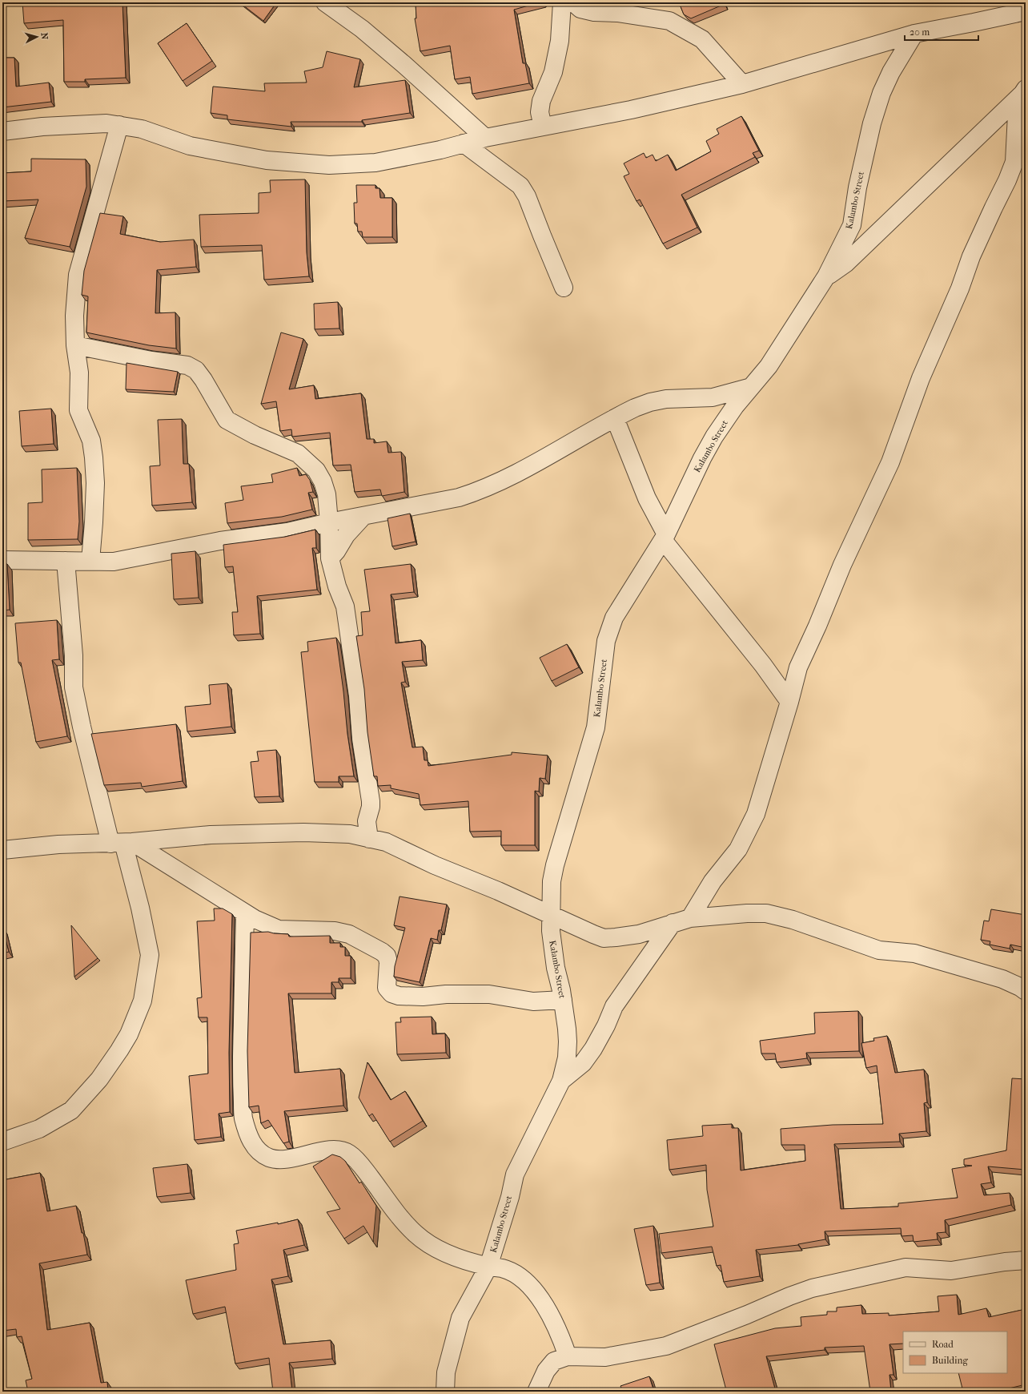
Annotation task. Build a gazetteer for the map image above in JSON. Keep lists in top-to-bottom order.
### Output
{
  "streets": {
    "street": ["Kalambo Street"]
  },
  "legend": ["Road", "Building"],
  "scale_bar": "20 m",
  "north": "right"
}
